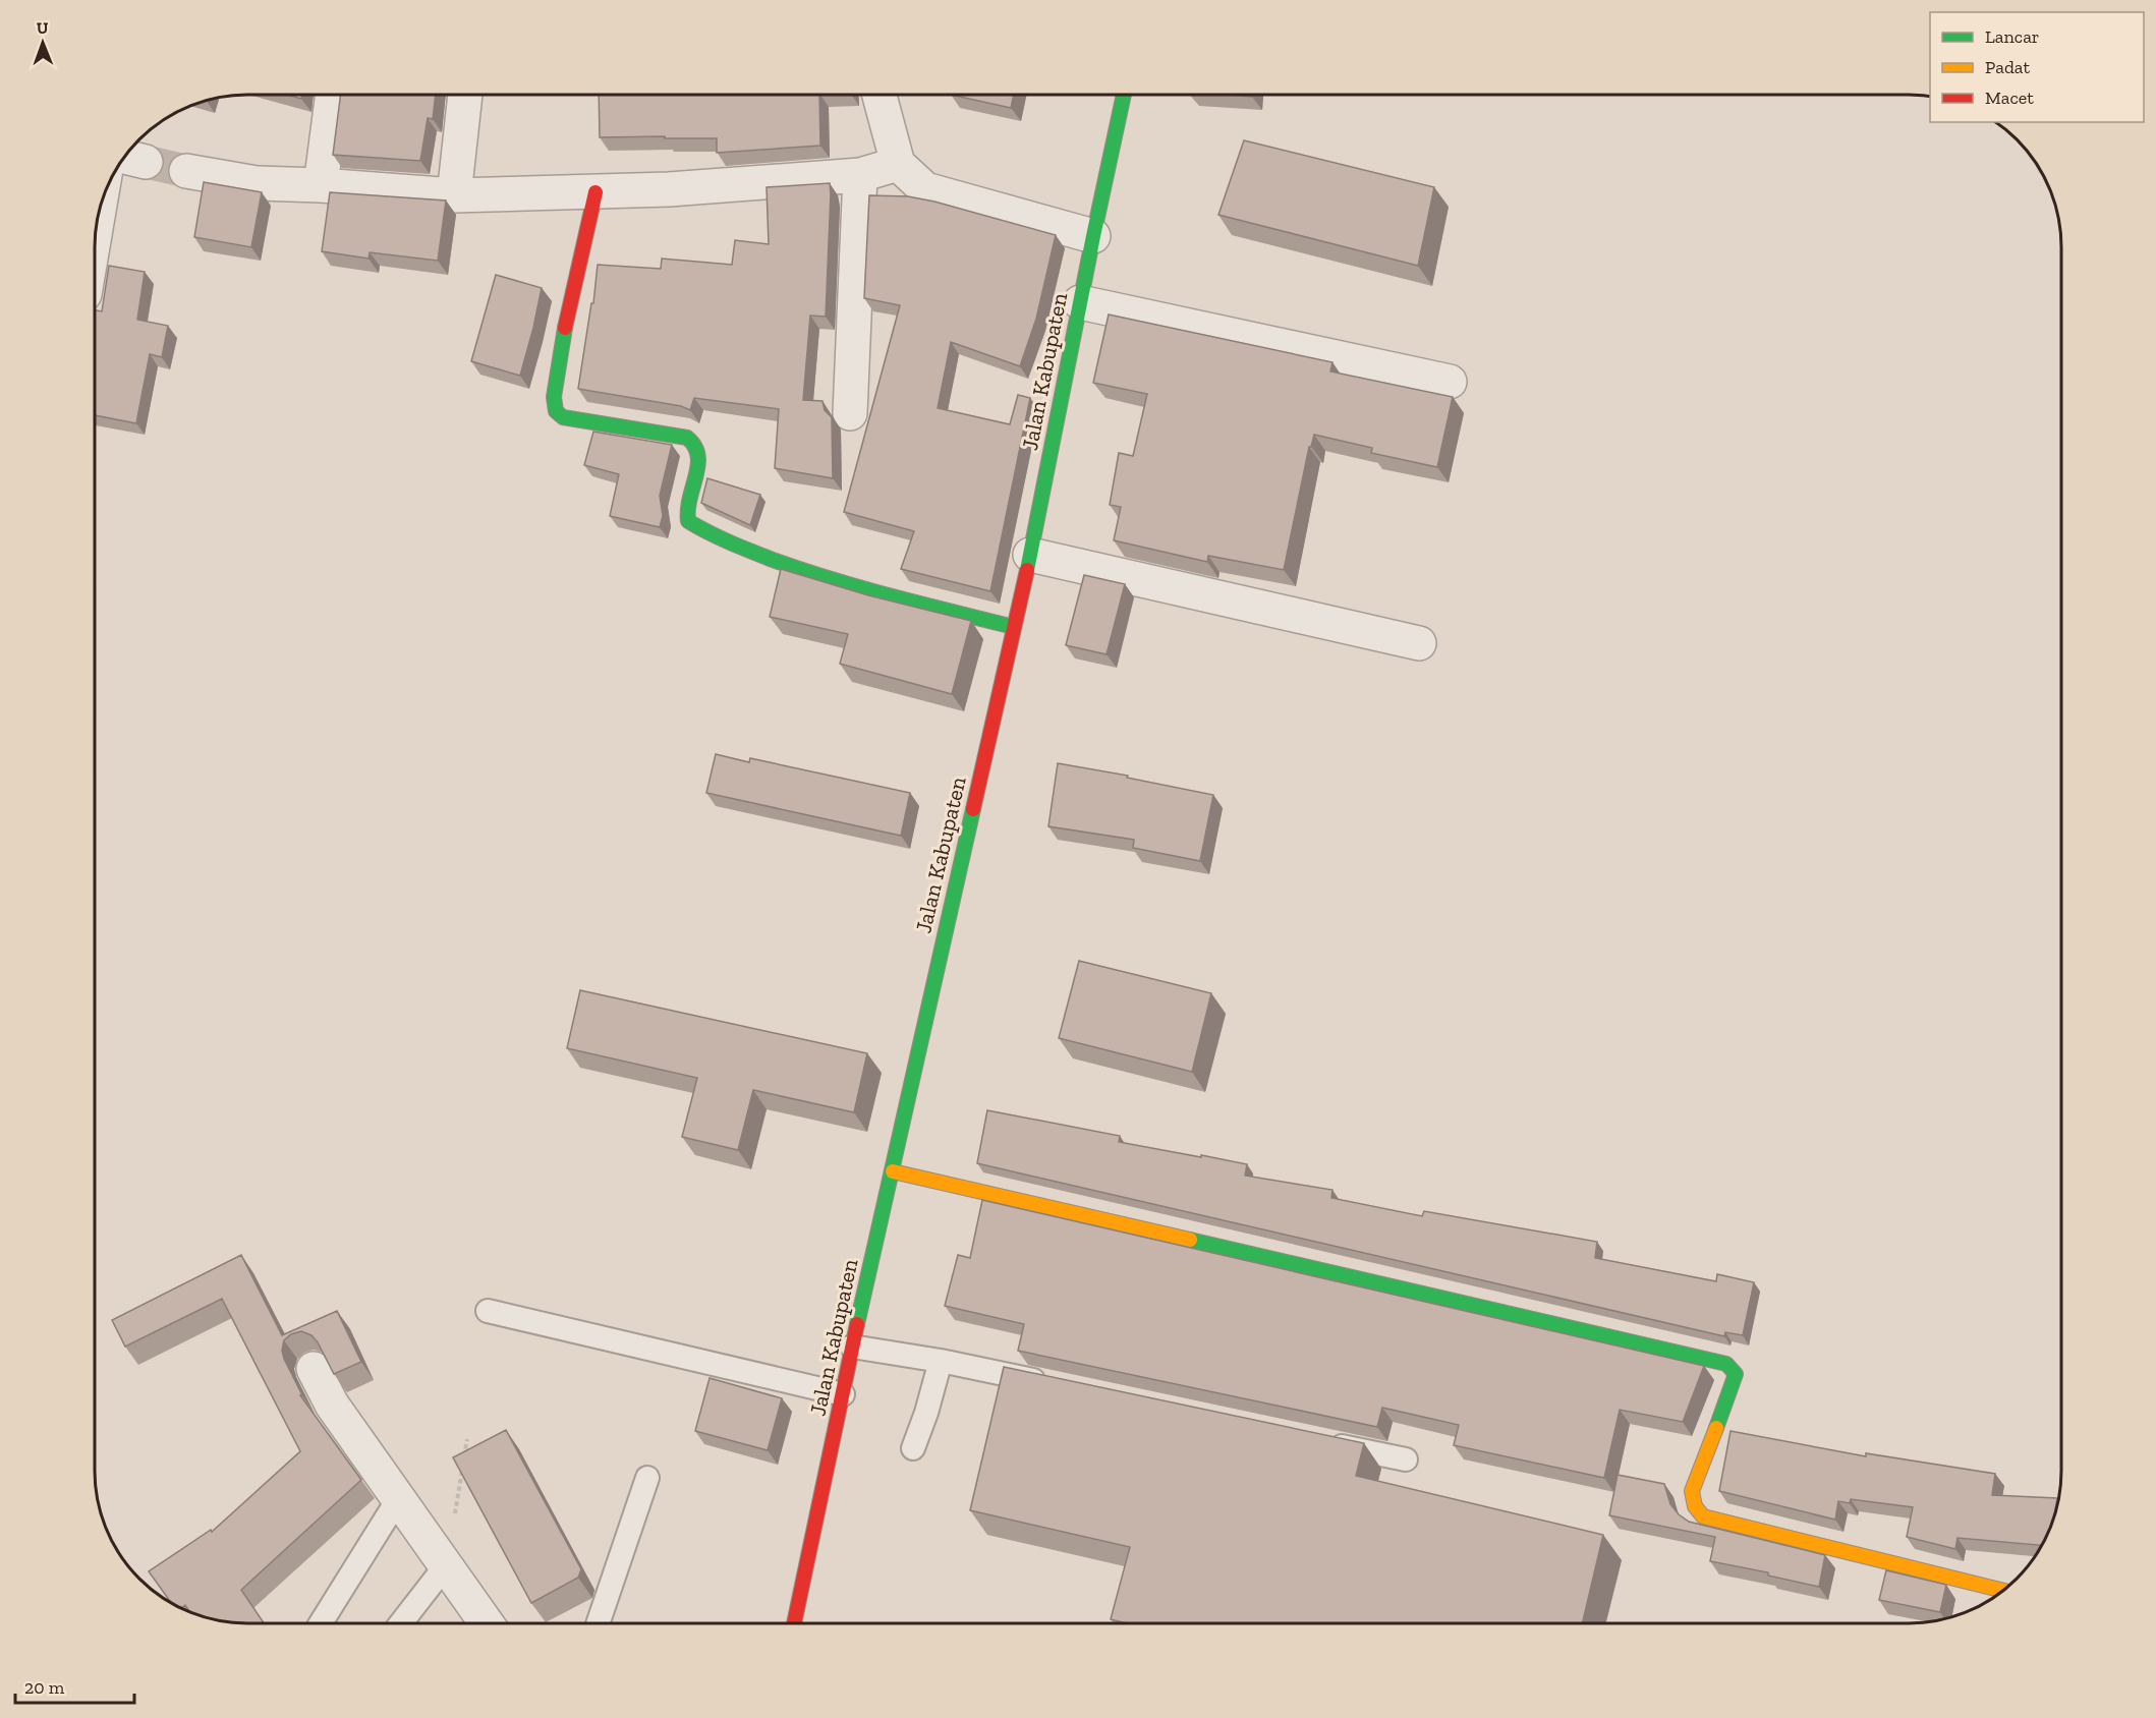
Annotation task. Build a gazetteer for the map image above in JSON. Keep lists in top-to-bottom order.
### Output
{
  "streets": {
    "street": ["Jalan Kabupaten"]
  },
  "legend": ["Lancar", "Padat", "Macet"],
  "scale_bar": "20 m",
  "north": "top"
}
